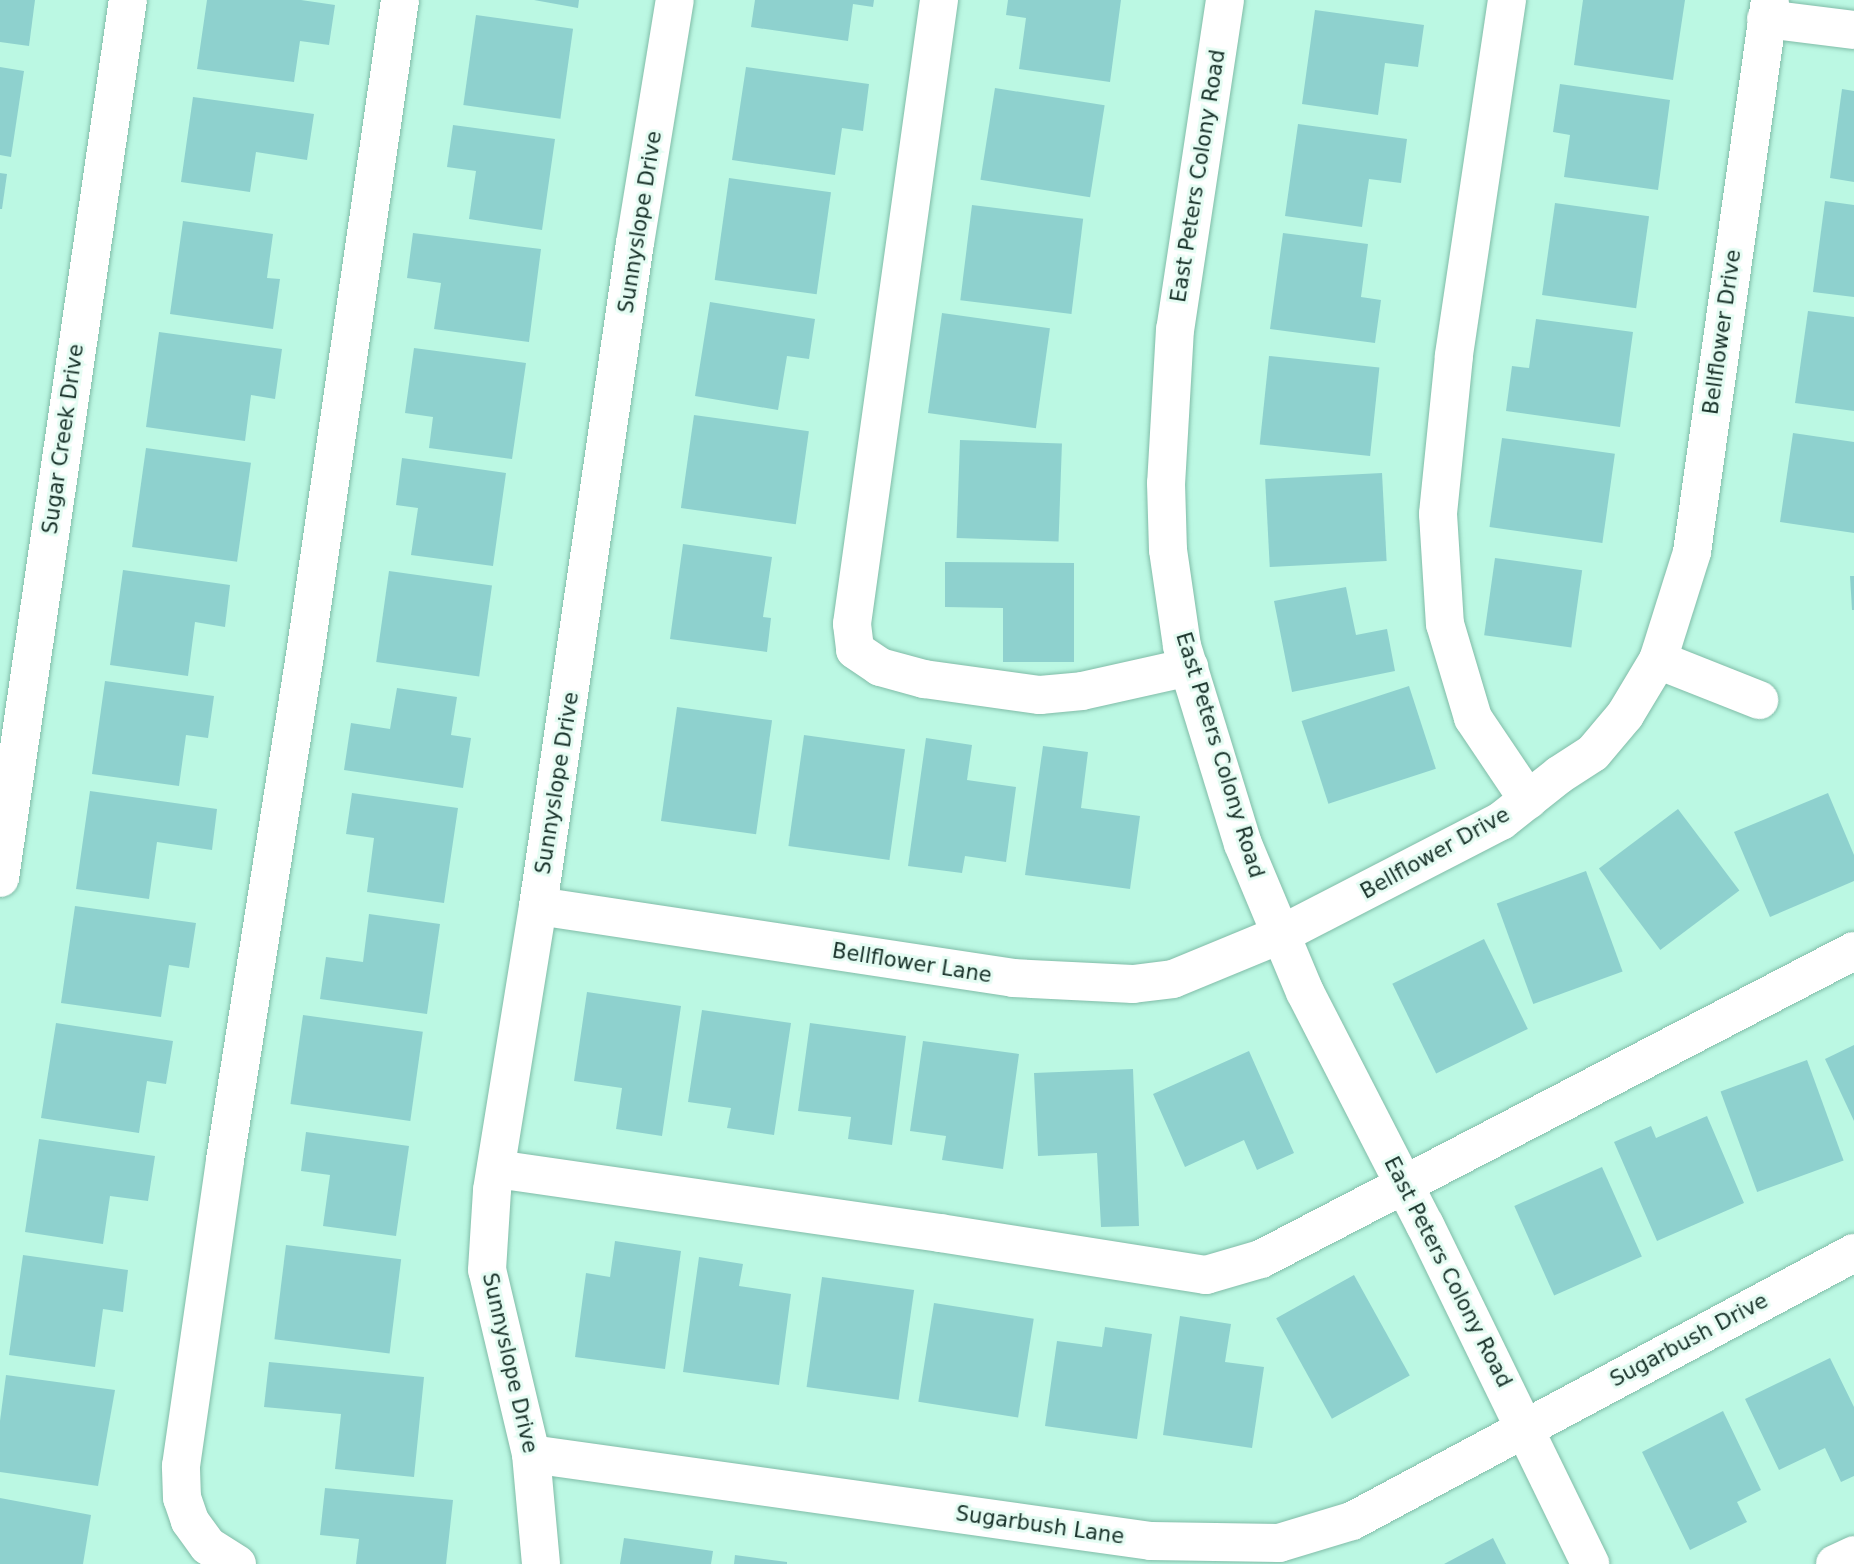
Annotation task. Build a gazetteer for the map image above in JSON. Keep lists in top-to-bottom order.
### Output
{
  "streets": {
    "street": [
      "East Peters Colony Road",
      "Sunnyslope Drive",
      "Bellflower Drive",
      "Sugar Creek Drive",
      "Bellflower Lane",
      "Sugarbush Drive",
      "Sugarbush Lane"
    ]
  },
  "crossings": [
    ["East Peters Colony Road", "Bellflower Drive"],
    ["East Peters Colony Road", "Bellflower Lane"],
    ["East Peters Colony Road", "Sugarbush Drive"],
    ["East Peters Colony Road", "Sugarbush Lane"],
    ["Sunnyslope Drive", "Bellflower Lane"],
    ["Sunnyslope Drive", "Sugarbush Lane"],
    ["Bellflower Drive", "Bellflower Lane"],
    ["Sugarbush Drive", "Sugarbush Lane"]
  ]
}
